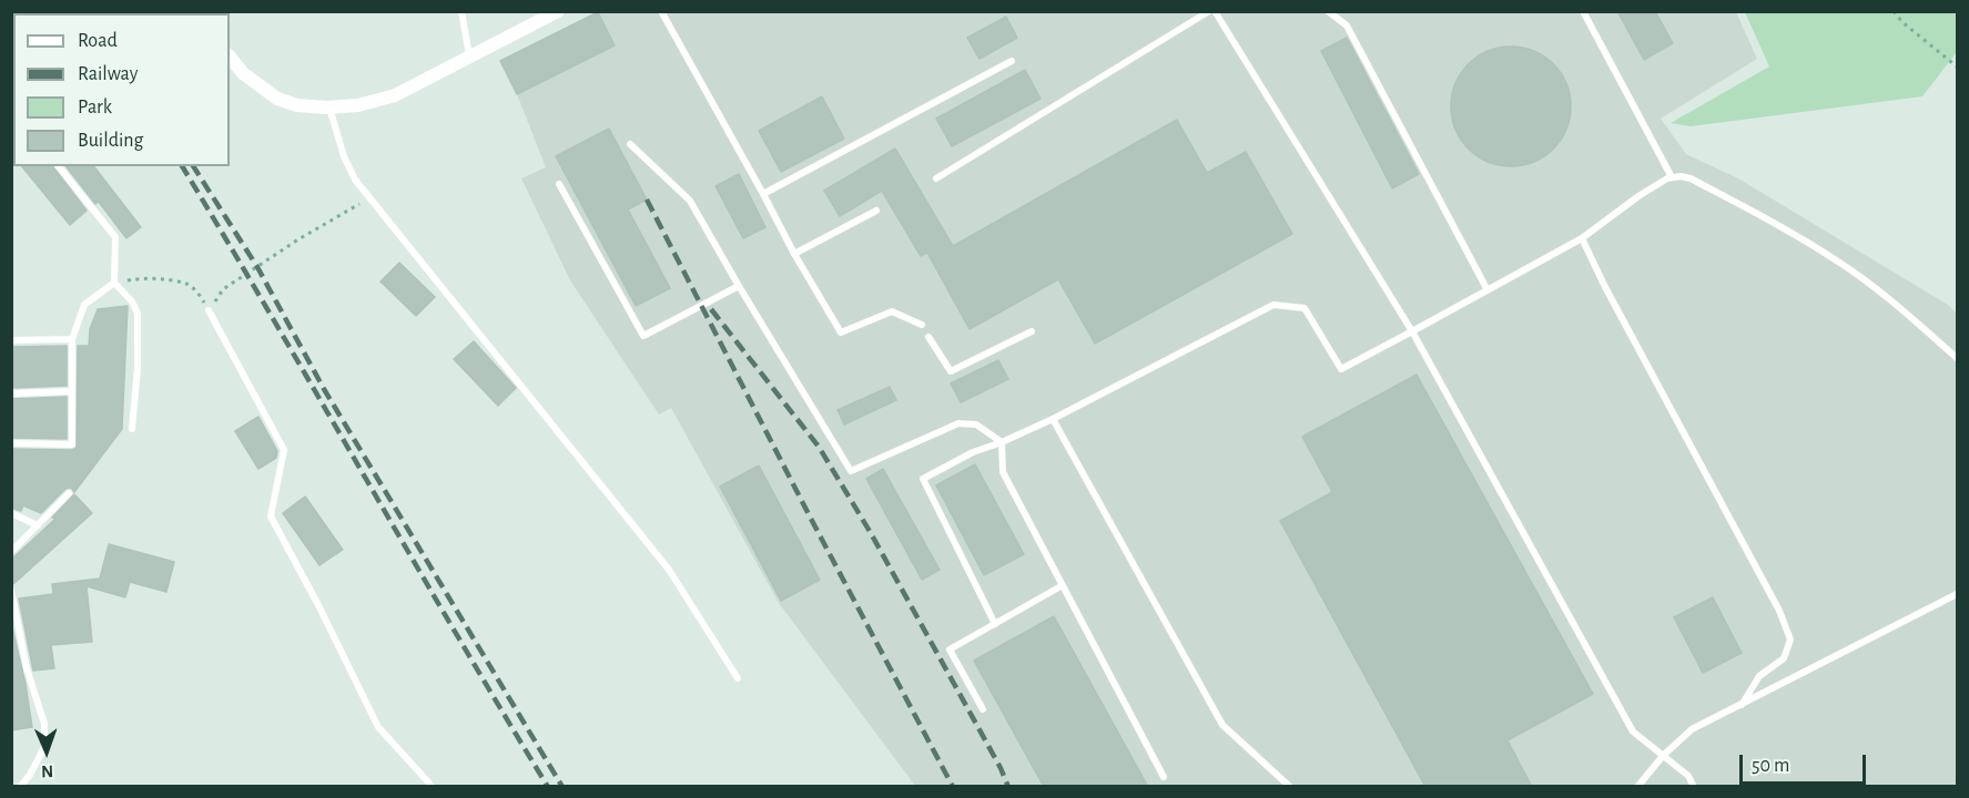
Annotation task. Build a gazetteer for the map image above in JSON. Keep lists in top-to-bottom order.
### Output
{
  "legend": [
    "Road",
    "Railway",
    "Park",
    "Building"
  ],
  "scale_bar": "50 m",
  "north": "bottom"
}
